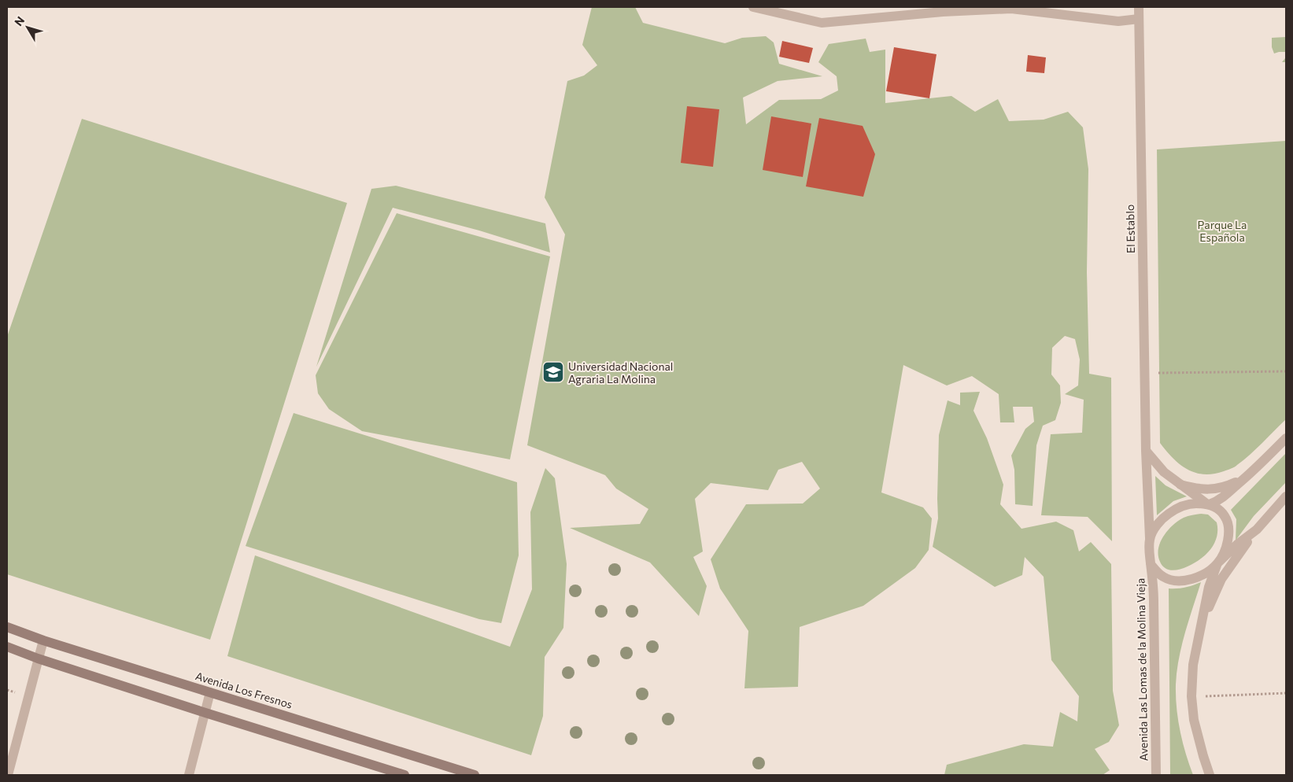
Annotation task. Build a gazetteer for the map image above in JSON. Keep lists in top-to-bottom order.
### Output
{
  "streets": {
    "main road": ["Avenida Los Fresnos"],
    "street": ["El Establo", "Avenida Las Lomas de la Molina Vieja"]
  },
  "crossings": [
    ["El Establo", "Avenida Las Lomas de la Molina Vieja"]
  ],
  "parks": ["Parque La Española"],
  "places": {
    "school or university": ["Universidad Nacional Agraria La Molina"]
  },
  "north": "top left"
}
